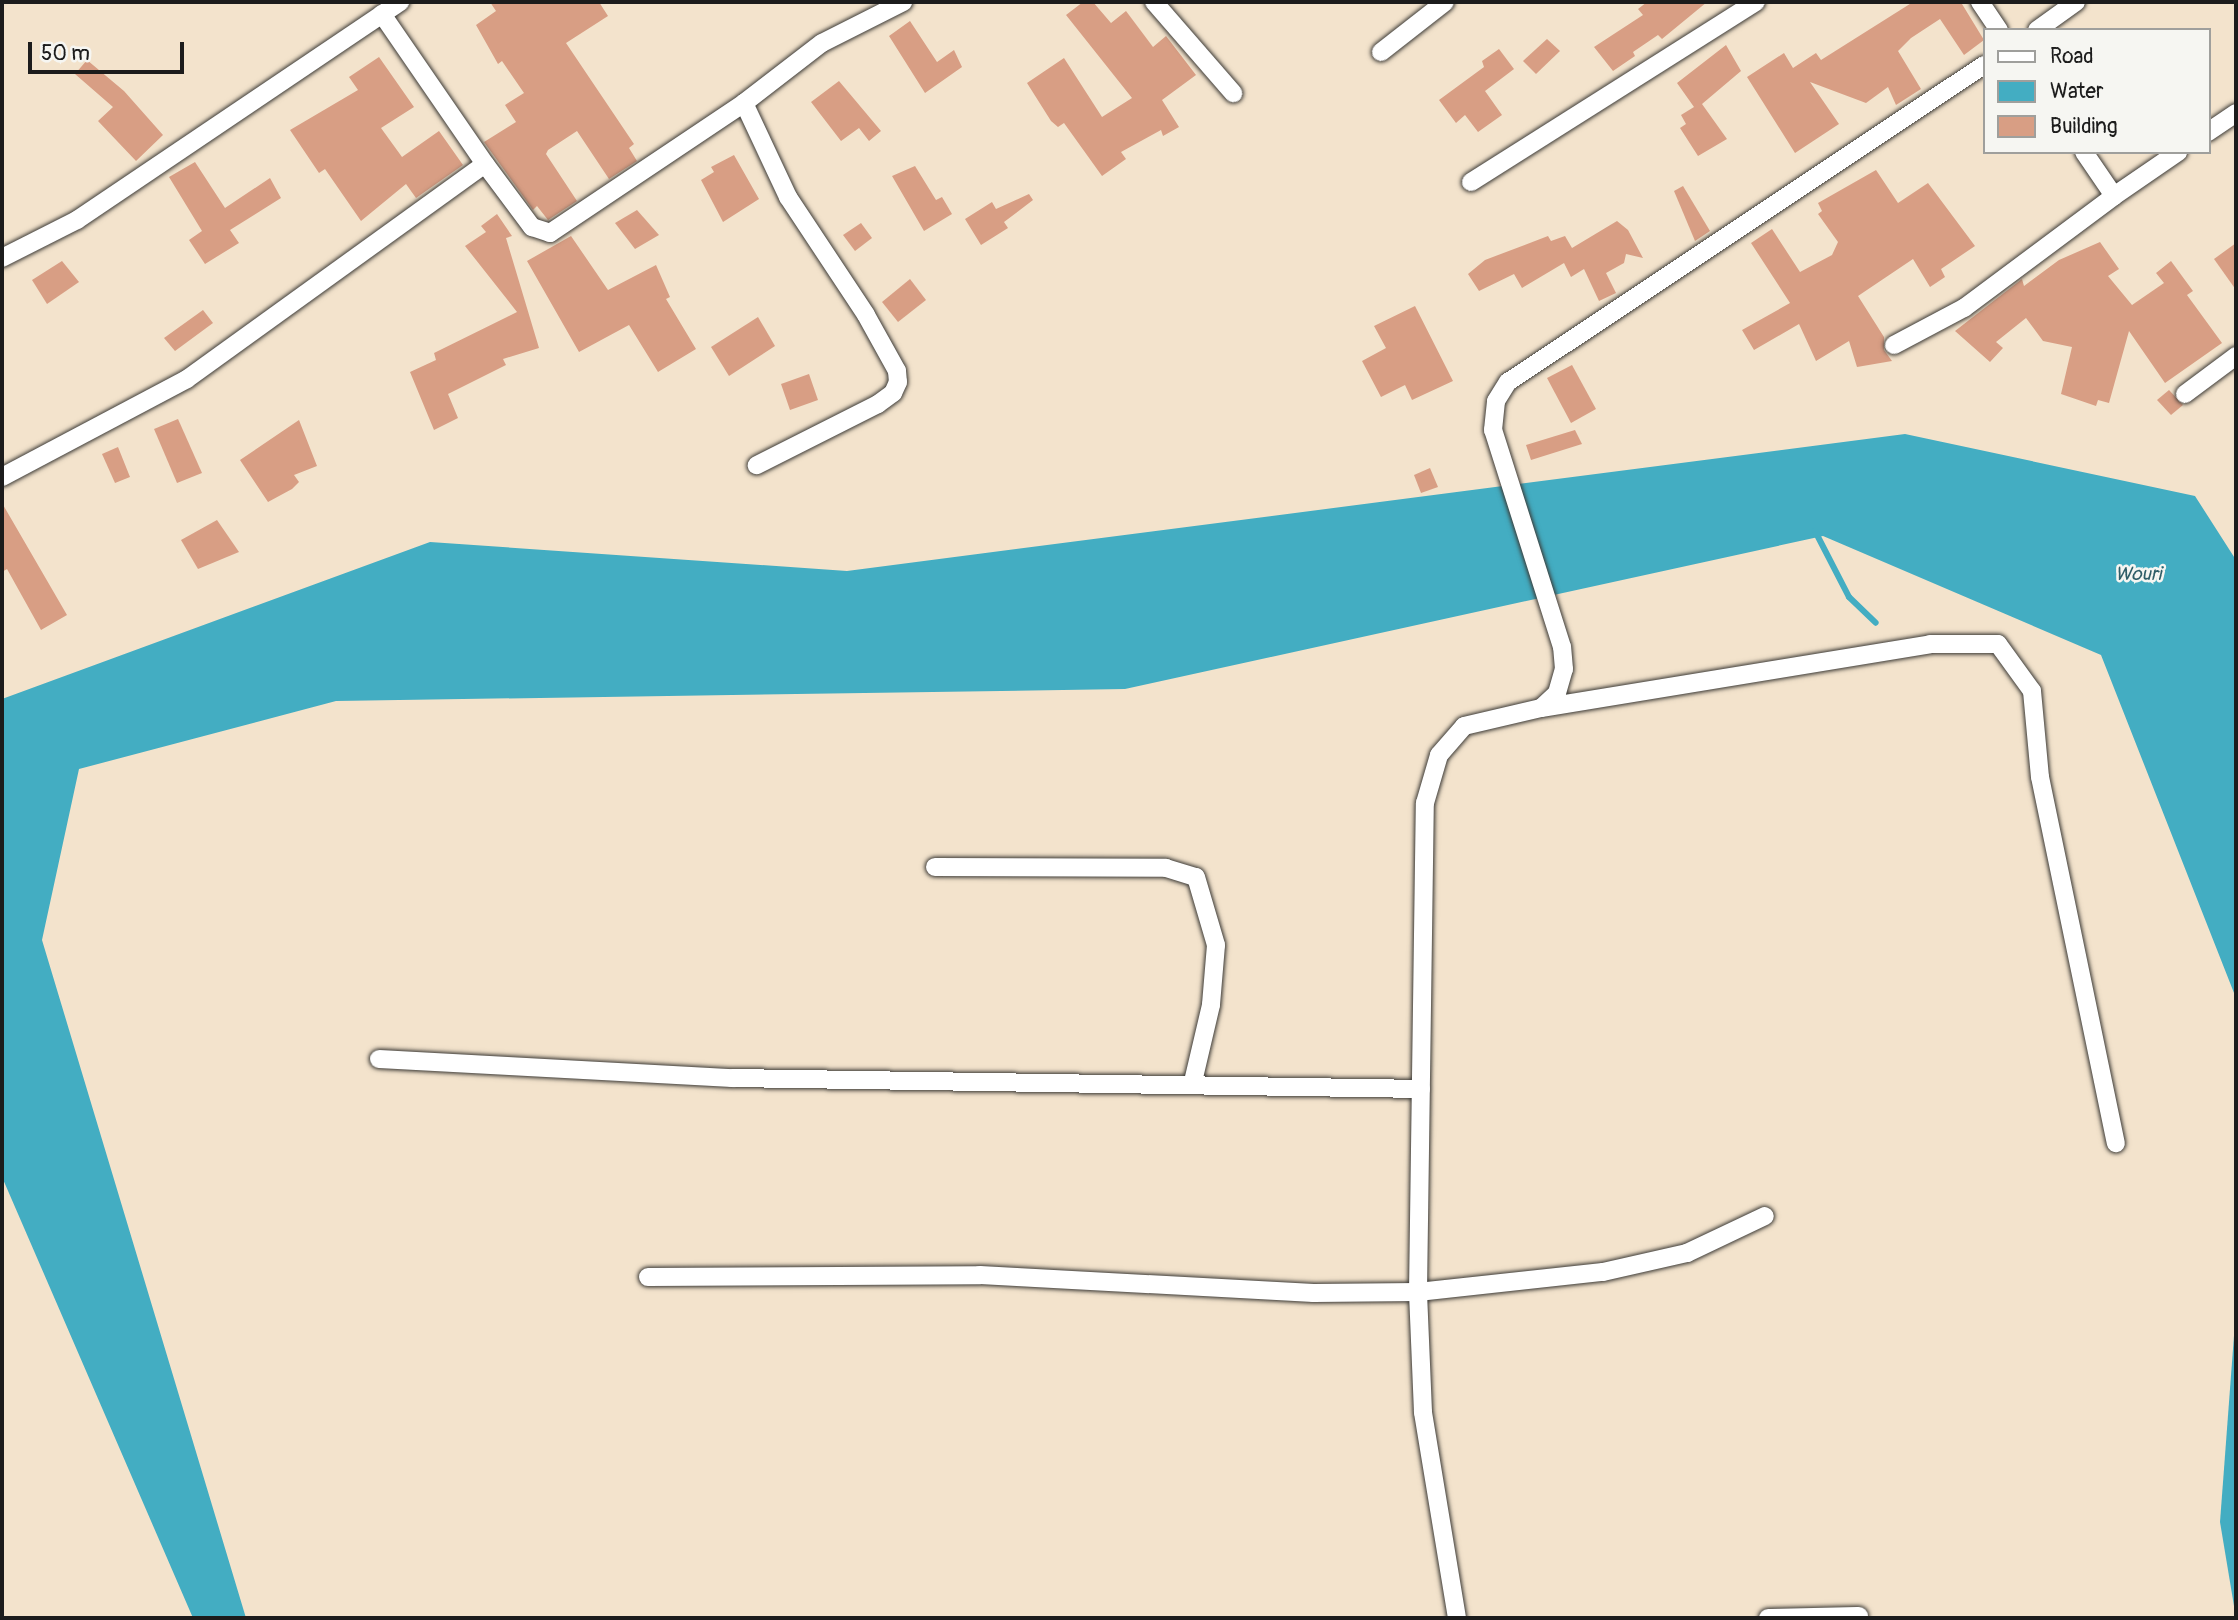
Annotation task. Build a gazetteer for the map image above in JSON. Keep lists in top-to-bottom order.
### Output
{
  "water": ["Wouri"],
  "legend": ["Road", "Water", "Building"],
  "scale_bar": "50 m"
}
